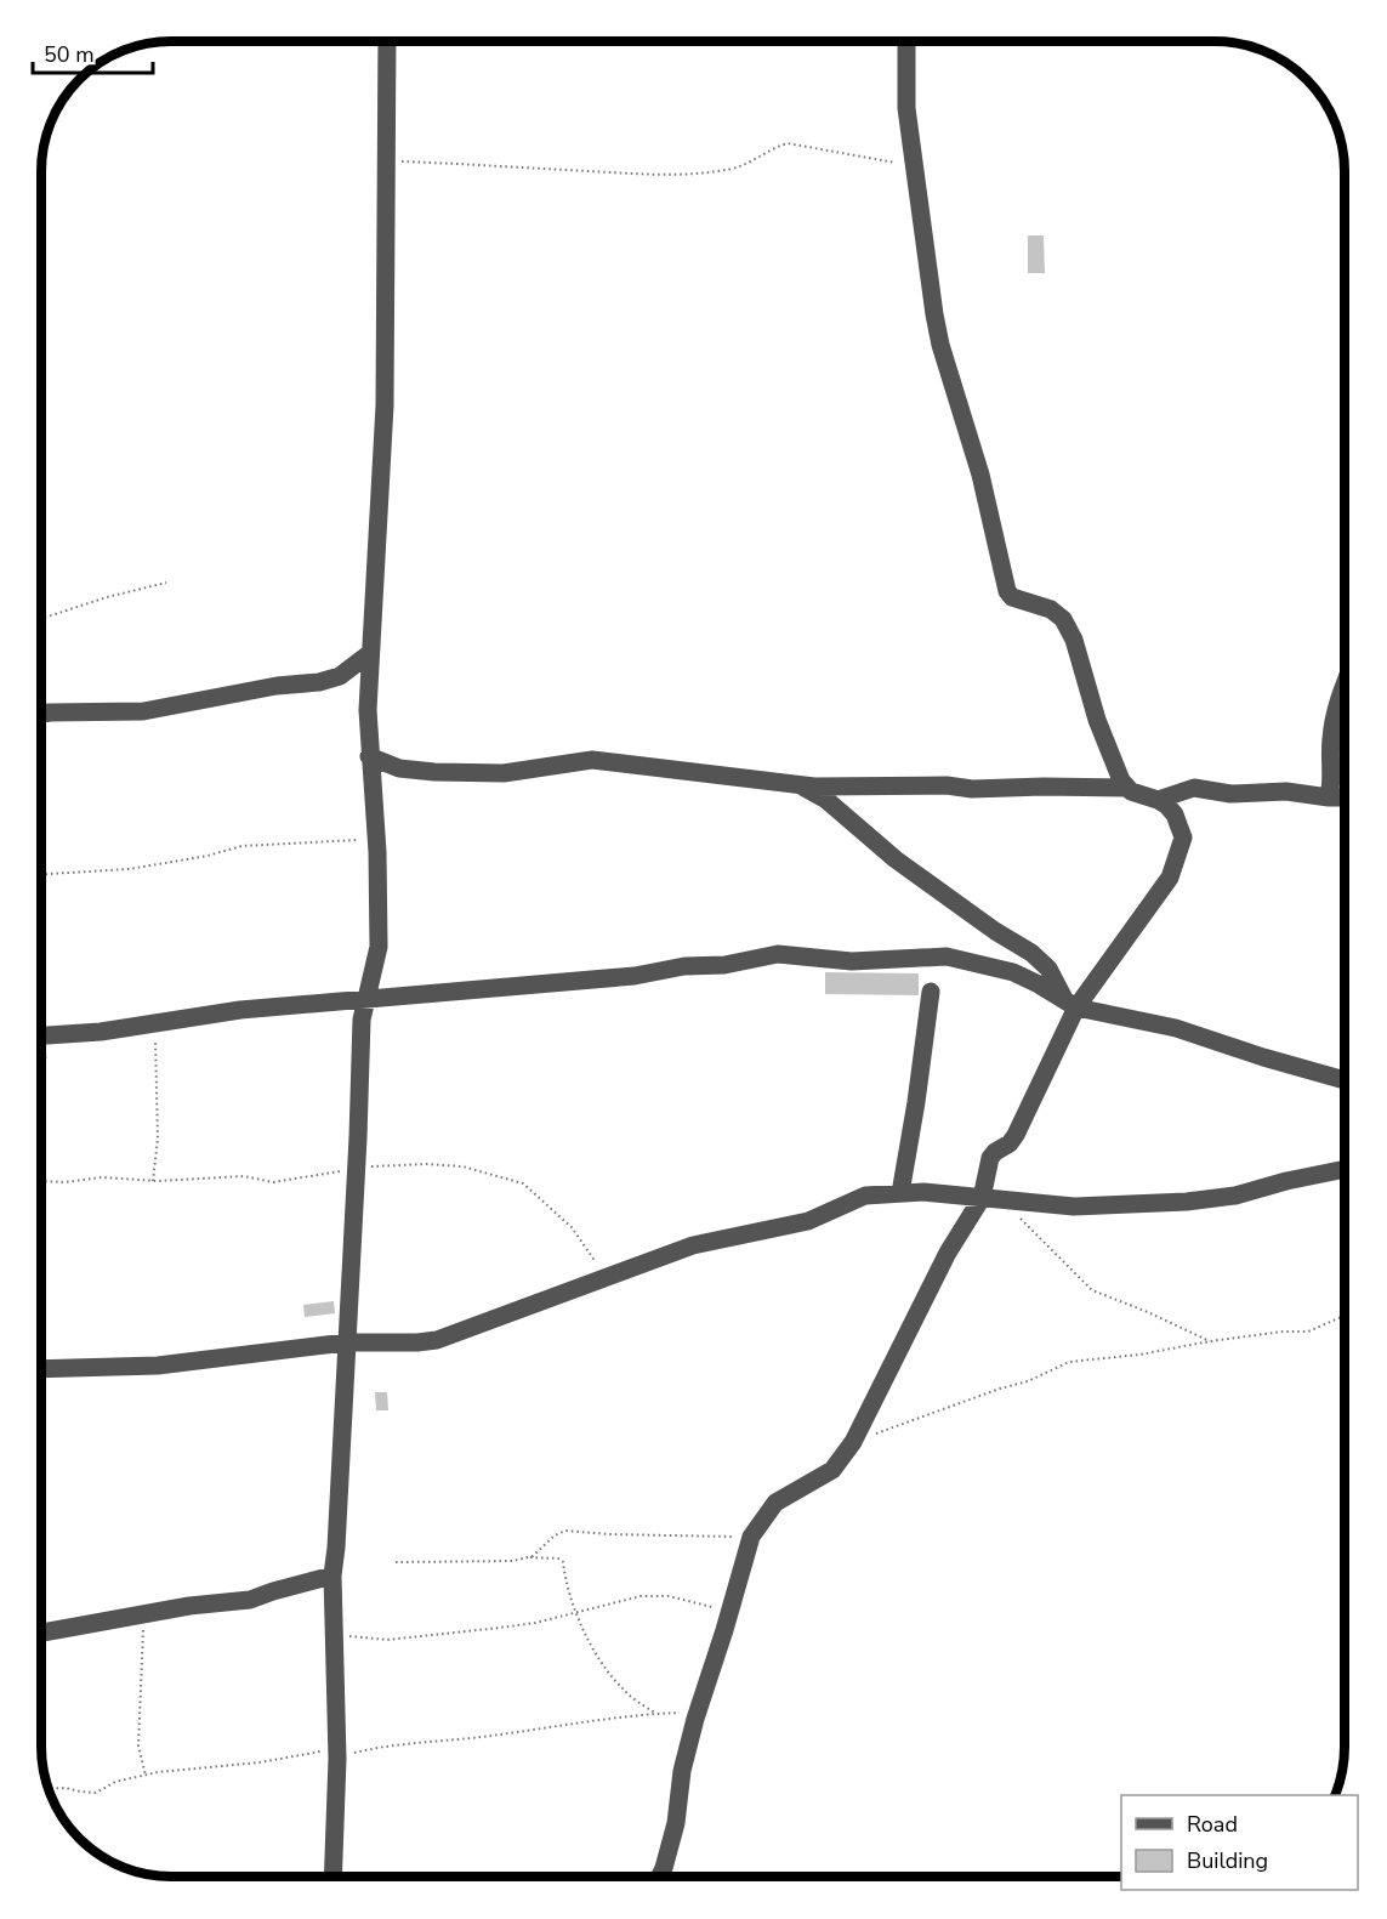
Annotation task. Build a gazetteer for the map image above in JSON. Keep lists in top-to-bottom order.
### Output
{
  "legend": ["Road", "Building"],
  "scale_bar": "50 m"
}
